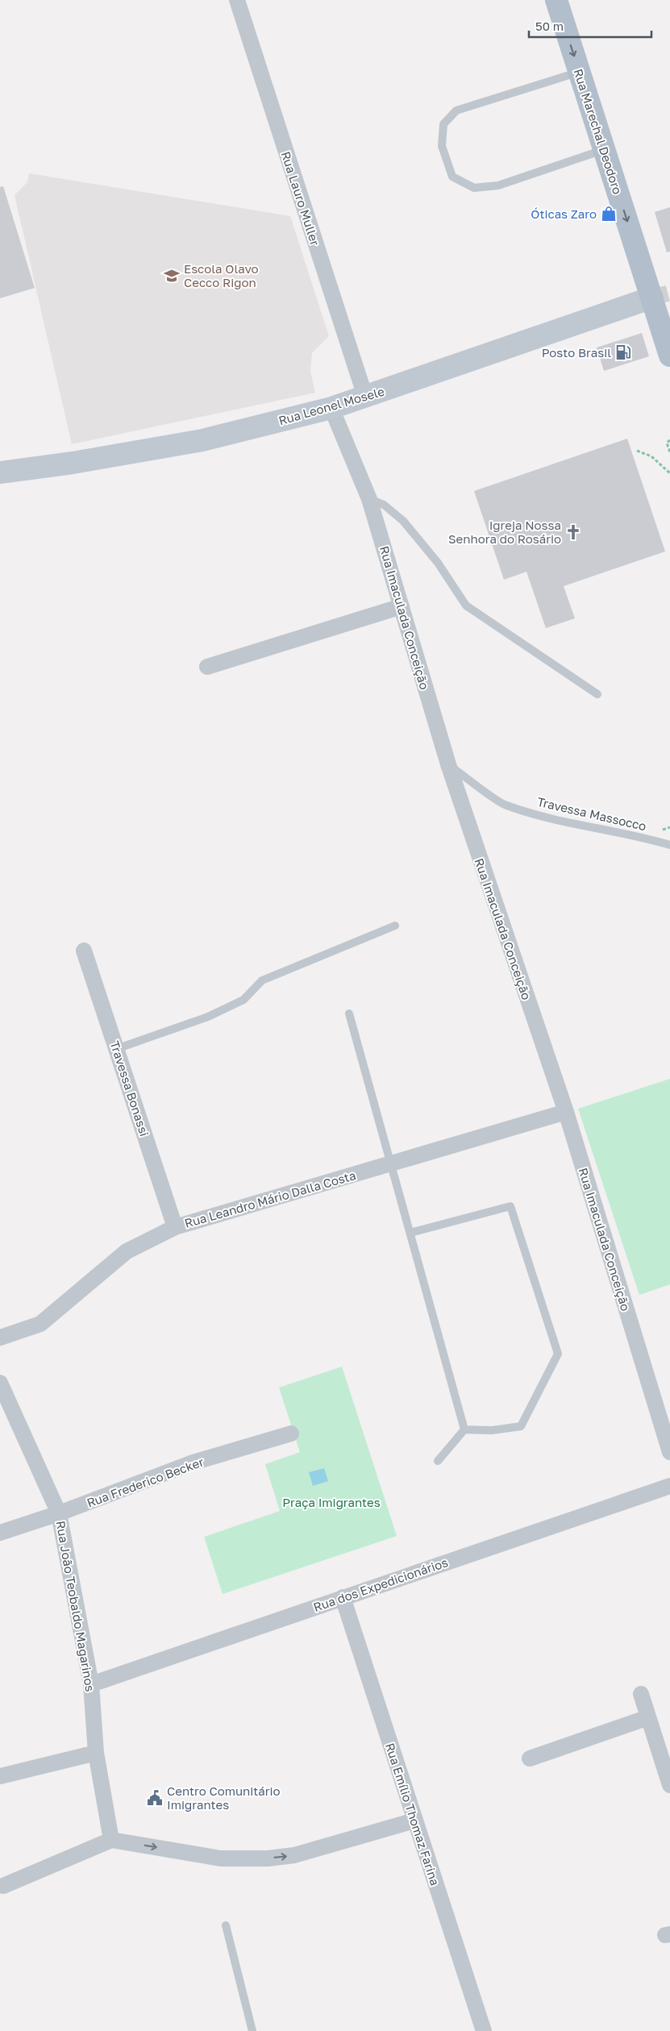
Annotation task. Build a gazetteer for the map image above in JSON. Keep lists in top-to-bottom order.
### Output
{
  "streets": {
    "main road": ["Rua Marechal Deodoro"],
    "street": [
      "Rua Lauro Muller",
      "Rua Leonel Mosele",
      "Rua Imaculada Conceição",
      "Travessa Bonassi",
      "Rua Leandro Mário Dalla Costa",
      "Rua Frederico Becker",
      "Rua dos Expedicionários",
      "Rua João Teobaldo Magarinos",
      "Rua Emílio Thomaz Farina"
    ],
    "lane": ["Travessa Massocco"]
  },
  "crossings": [
    ["Rua Marechal Deodoro", "Rua Leonel Mosele"],
    ["Rua Lauro Muller", "Rua Leonel Mosele"],
    ["Rua Leonel Mosele", "Rua Imaculada Conceição"],
    ["Rua Imaculada Conceição", "Travessa Massocco"],
    ["Rua Imaculada Conceição", "Rua Leandro Mário Dalla Costa"],
    ["Travessa Bonassi", "Rua Leandro Mário Dalla Costa"],
    ["Rua Frederico Becker", "Rua João Teobaldo Magarinos"],
    ["Rua dos Expedicionários", "Rua João Teobaldo Magarinos"],
    ["Rua dos Expedicionários", "Rua Emílio Thomaz Farina"]
  ],
  "one_way": ["Rua Marechal Deodoro"],
  "parks": ["Praça Imigrantes"],
  "places": {
    "shop": ["Óticas Zaro"],
    "school or university": ["Escola Olavo Cecco Rigon"],
    "fuel station": ["Posto Brasil"],
    "church": ["Igreja Nossa Senhora do Rosário"],
    "public building": ["Centro Comunitário Imigrantes"]
  },
  "scale_bar": "50 m"
}
